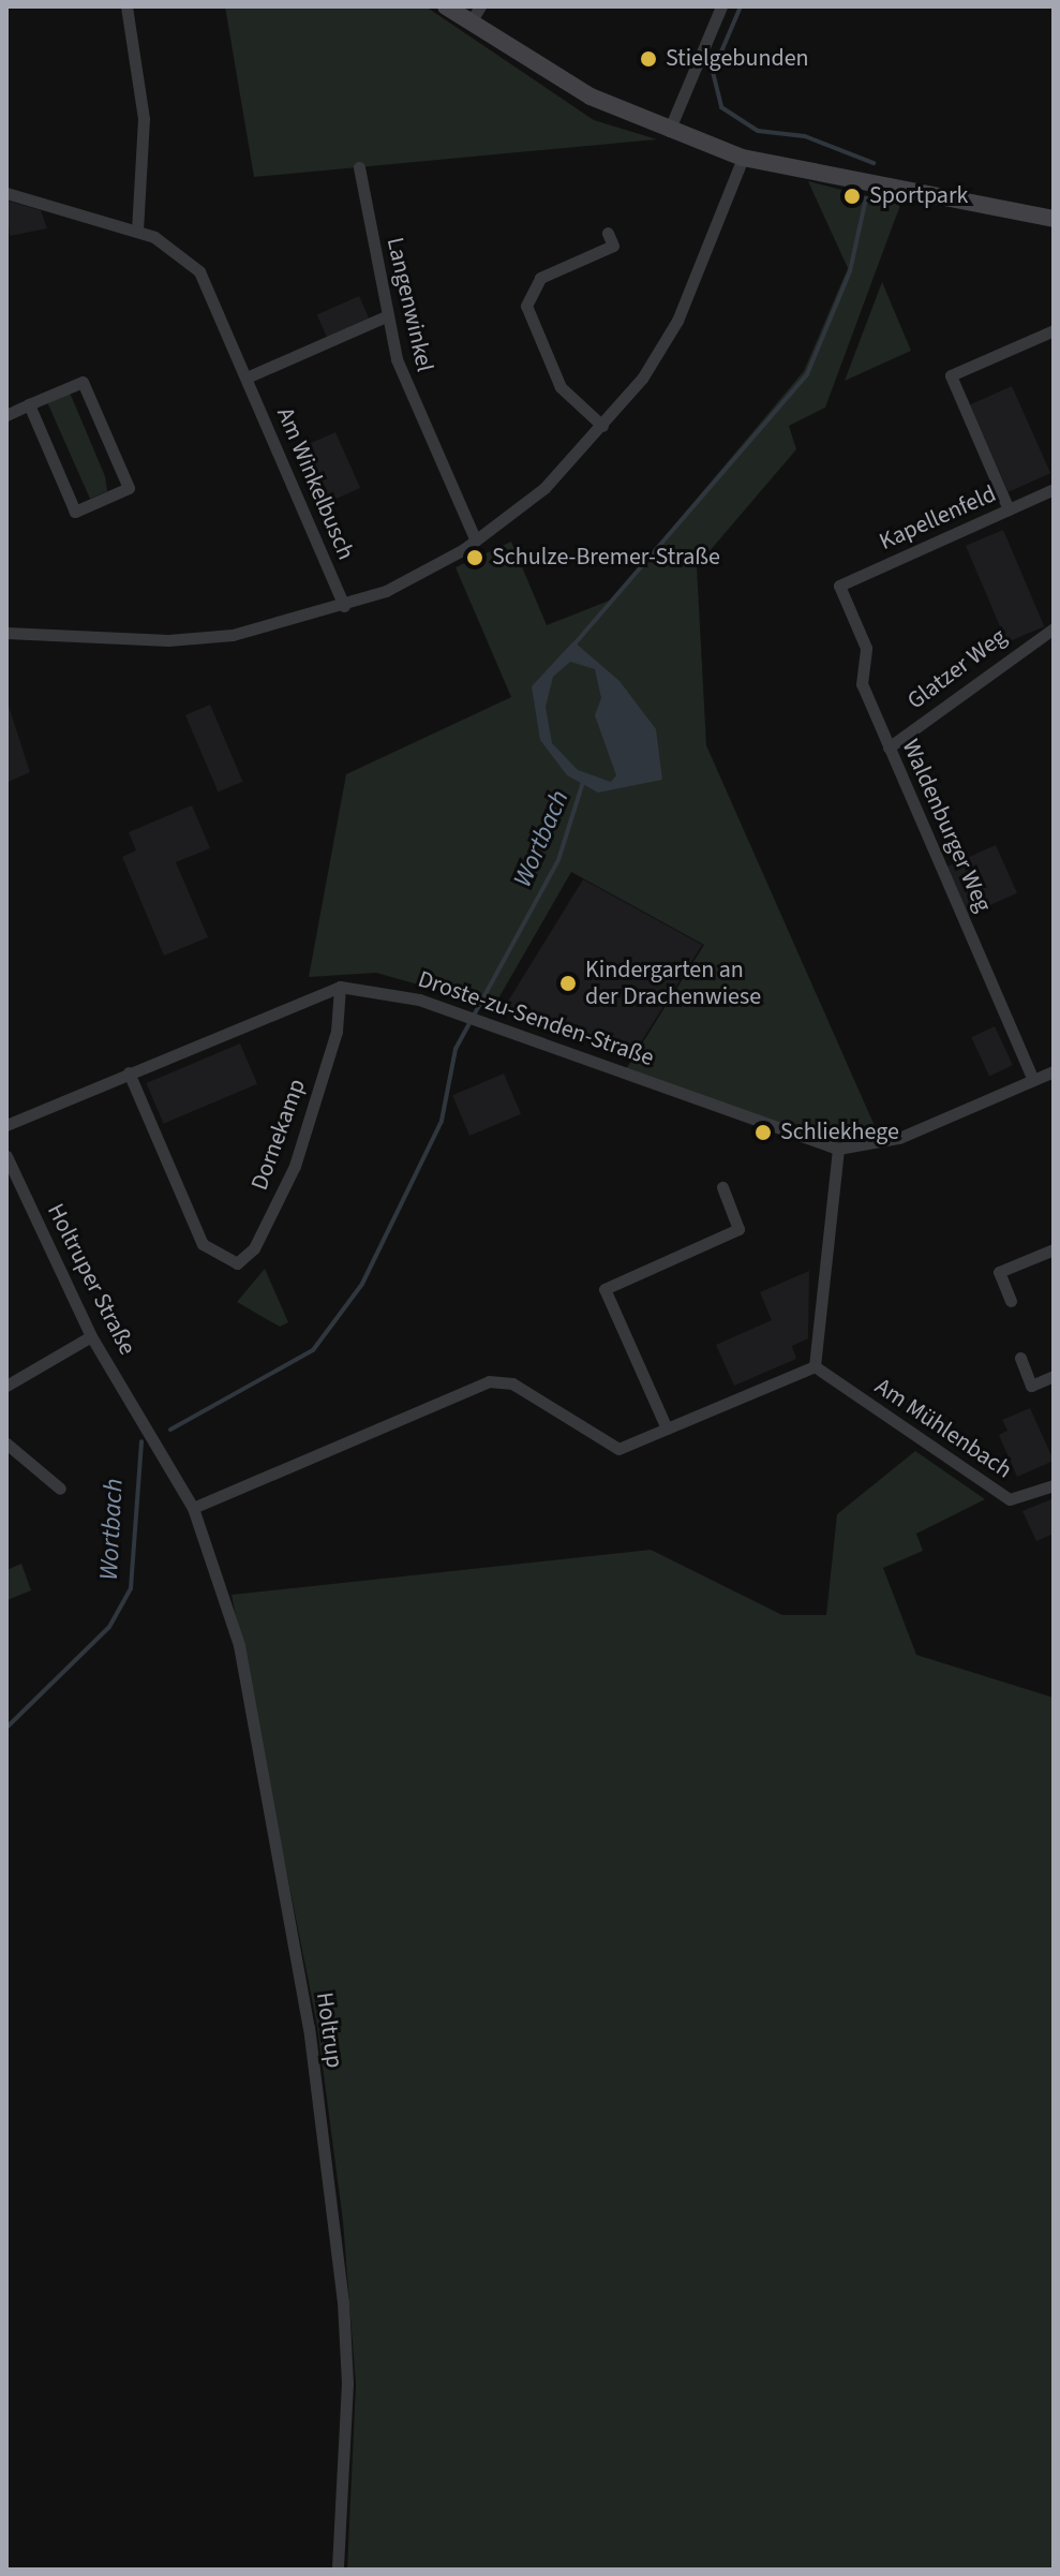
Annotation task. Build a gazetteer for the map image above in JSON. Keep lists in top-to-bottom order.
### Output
{
  "streets": {
    "street": [
      "Langenwinkel",
      "Am Winkelbusch",
      "Kapellenfeld",
      "Glatzer Weg",
      "Waldenburger Weg",
      "Droste-zu-Senden-Straße",
      "Dornekamp",
      "Holtruper Straße",
      "Am Mühlenbach",
      "Holtrup"
    ]
  },
  "crossings": [
    ["Kapellenfeld", "Waldenburger Weg"],
    ["Glatzer Weg", "Waldenburger Weg"],
    ["Waldenburger Weg", "Droste-zu-Senden-Straße"],
    ["Droste-zu-Senden-Straße", "Dornekamp"],
    ["Holtruper Straße", "Holtrup"]
  ],
  "water": ["Wortbach"],
  "places": [
    "Stielgebunden",
    "Sportpark",
    "Schulze-Bremer-Straße",
    "Kindergarten an der Drachenwiese",
    "Schliekhege"
  ]
}
